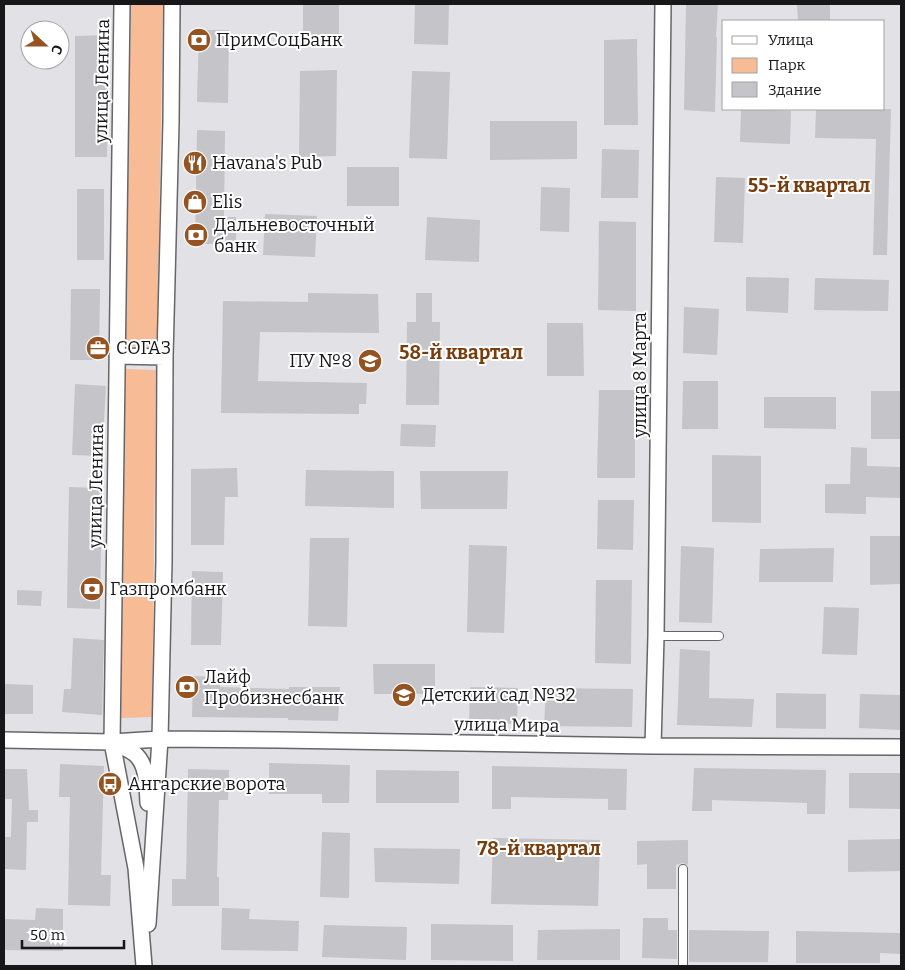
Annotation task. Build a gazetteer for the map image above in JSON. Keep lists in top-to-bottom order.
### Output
{
  "streets": {
    "street": ["улица Ленина", "улица 8 Марта", "улица Мира"]
  },
  "crossings": [
    ["улица Ленина", "улица Мира"],
    ["улица 8 Марта", "улица Мира"]
  ],
  "districts": ["55-й квартал", "58-й квартал", "78-й квартал"],
  "places": {
    "bank": [
      "ПримСоцБанк",
      "Дальневосточный банк",
      "Газпромбанк",
      "Лайф Пробизнесбанк"
    ],
    "restaurant": ["Havana's Pub"],
    "shop": ["Elis"],
    "office": ["СОГАЗ"],
    "school or university": ["ПУ №8", "Детский сад №32"],
    "bus stop": ["Ангарские ворота"]
  },
  "legend": ["Улица", "Парк", "Здание"],
  "scale_bar": "50 m",
  "north": "right"
}
